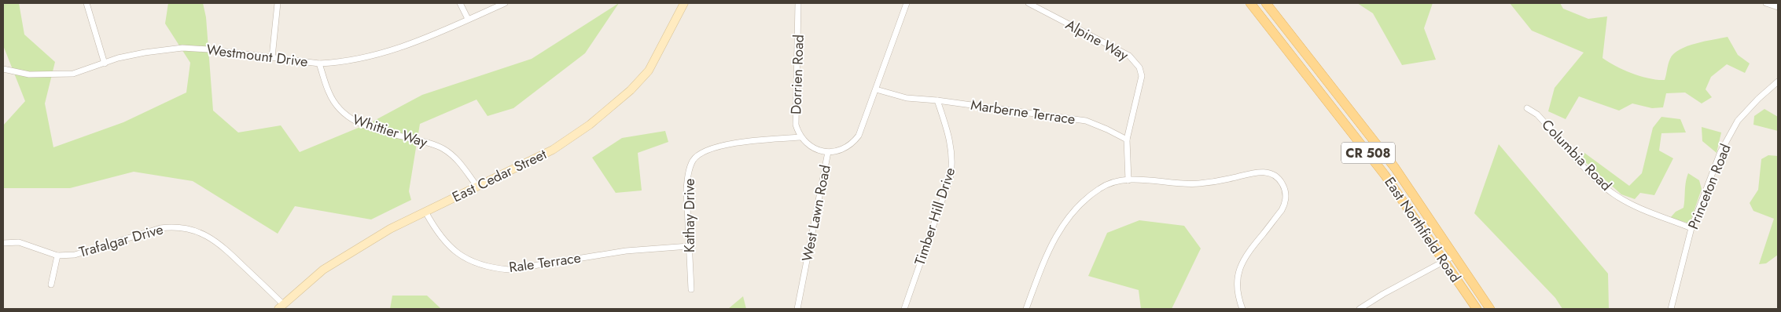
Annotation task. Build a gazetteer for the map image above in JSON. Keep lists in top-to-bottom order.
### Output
{
  "streets": {
    "main road": ["CR 508", "East Cedar Street", "East Northfield Road"],
    "street": [
      "Alpine Way",
      "Westmount Drive",
      "Dorrien Road",
      "Marberne Terrace",
      "Whittier Way",
      "Columbia Road",
      "Princeton Road",
      "West Lawn Road",
      "Kathay Drive",
      "Timber Hill Drive",
      "Trafalgar Drive",
      "Rale Terrace"
    ]
  },
  "crossings": [
    ["Alpine Way", "Marberne Terrace"],
    ["Westmount Drive", "Whittier Way"],
    ["Dorrien Road", "Kathay Drive"],
    ["Marberne Terrace", "West Lawn Road"],
    ["Marberne Terrace", "Timber Hill Drive"],
    ["Whittier Way", "East Cedar Street"],
    ["Columbia Road", "Princeton Road"],
    ["East Cedar Street", "Trafalgar Drive"],
    ["East Cedar Street", "Rale Terrace"],
    ["Kathay Drive", "Rale Terrace"]
  ]
}
